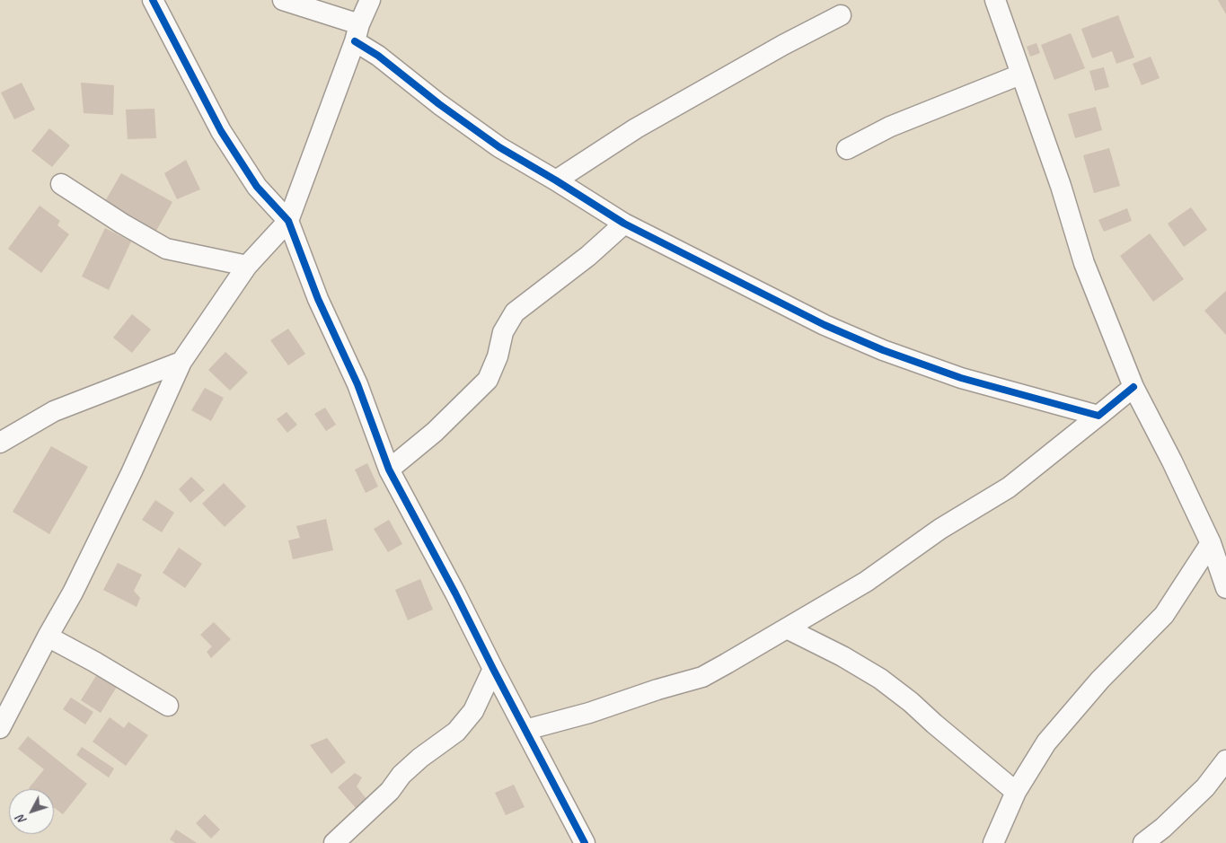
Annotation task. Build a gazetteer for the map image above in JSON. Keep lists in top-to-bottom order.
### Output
{
  "north": "bottom left"
}
